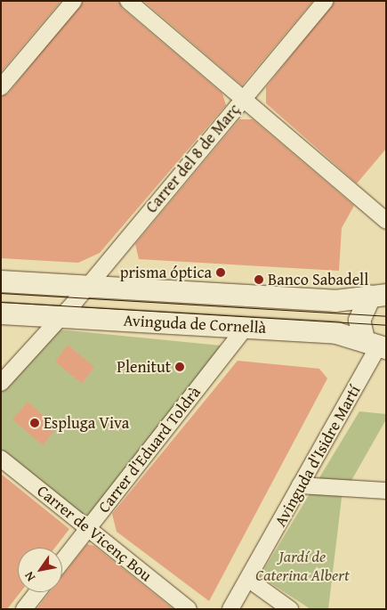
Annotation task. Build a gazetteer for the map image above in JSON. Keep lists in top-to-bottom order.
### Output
{
  "streets": {
    "street": [
      "Carrer del 8 de Març",
      "Avinguda de Cornellà",
      "Carrer d'Eduard Toldrà",
      "Avinguda d'Isidre Martí",
      "Carrer de Vicenç Bou"
    ]
  },
  "crossings": [
    ["Carrer del 8 de Març", "Avinguda de Cornellà"],
    ["Avinguda de Cornellà", "Carrer d'Eduard Toldrà"],
    ["Avinguda de Cornellà", "Avinguda d'Isidre Martí"],
    ["Carrer d'Eduard Toldrà", "Carrer de Vicenç Bou"]
  ],
  "parks": ["Jardí de Caterina Albert"],
  "places": [
    "prisma óptica",
    "Banco Sabadell",
    "Plenitut",
    "Espluga Viva"
  ],
  "north": "bottom left"
}
